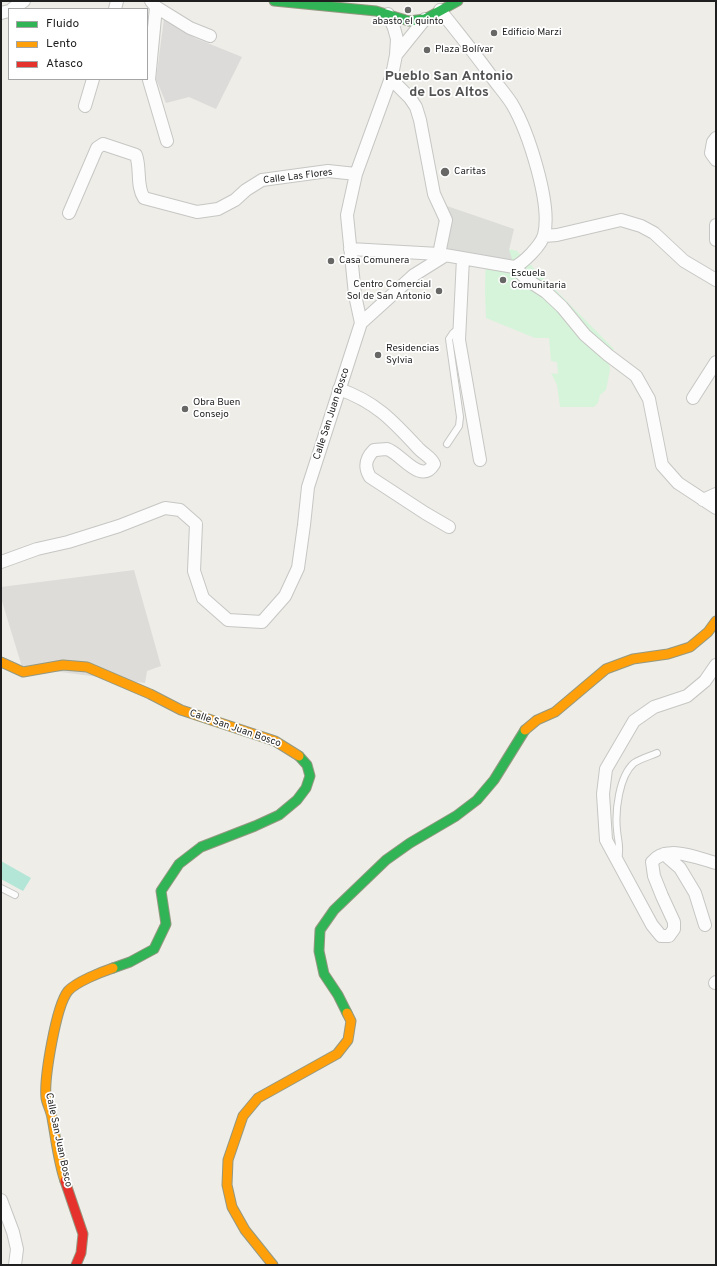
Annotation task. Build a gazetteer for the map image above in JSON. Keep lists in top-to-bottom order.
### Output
{
  "streets": {
    "street": ["Calle Las Flores", "Calle San Juan Bosco"]
  },
  "districts": ["Pueblo San Antonio de Los Altos"],
  "places": [
    "abasto el quinto",
    "Edificio Marzi",
    "Plaza Bolívar",
    "Caritas",
    "Casa Comunera",
    "Escuela Comunitaria",
    "Centro Comercial Sol de San Antonio",
    "Residencias Sylvia",
    "Obra Buen Consejo"
  ],
  "legend": ["Fluido", "Lento", "Atasco"]
}
